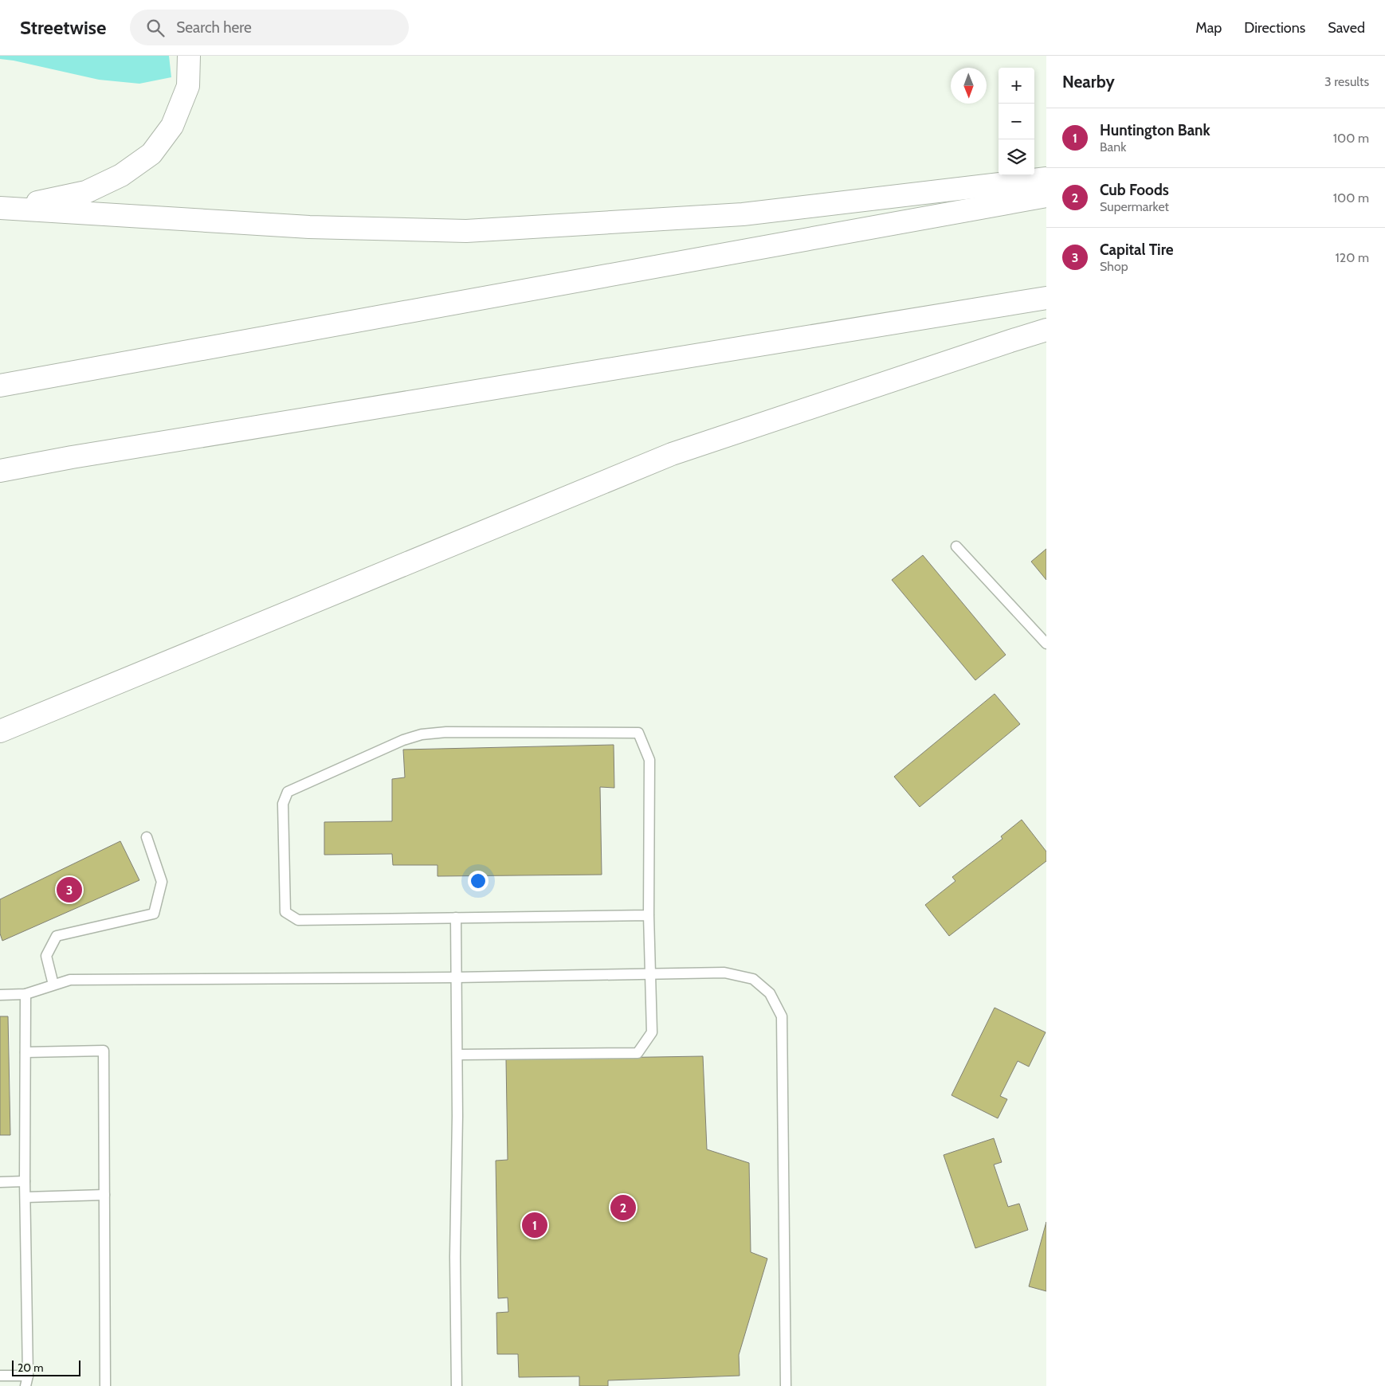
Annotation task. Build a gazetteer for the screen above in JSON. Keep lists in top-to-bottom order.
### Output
{
  "scale_bar": "20 m",
  "north": "bottom",
  "page": {
    "header": "Streetwise",
    "search": "Search here",
    "nav": ["Map", "Directions", "Saved"],
    "heading": ["Nearby", "3 results"],
    "map_buttons": ["+", "−"],
    "list": [
      {
        "mark": "1",
        "name": "Huntington Bank",
        "note": "Bank",
        "value": "100 m"
      },
      {
        "mark": "2",
        "name": "Cub Foods",
        "note": "Supermarket",
        "value": "100 m"
      },
      {
        "mark": "3",
        "name": "Capital Tire",
        "note": "Shop",
        "value": "120 m"
      }
    ],
    "pins": ["3", "2", "1"],
    "scale": "20 m"
  }
}
